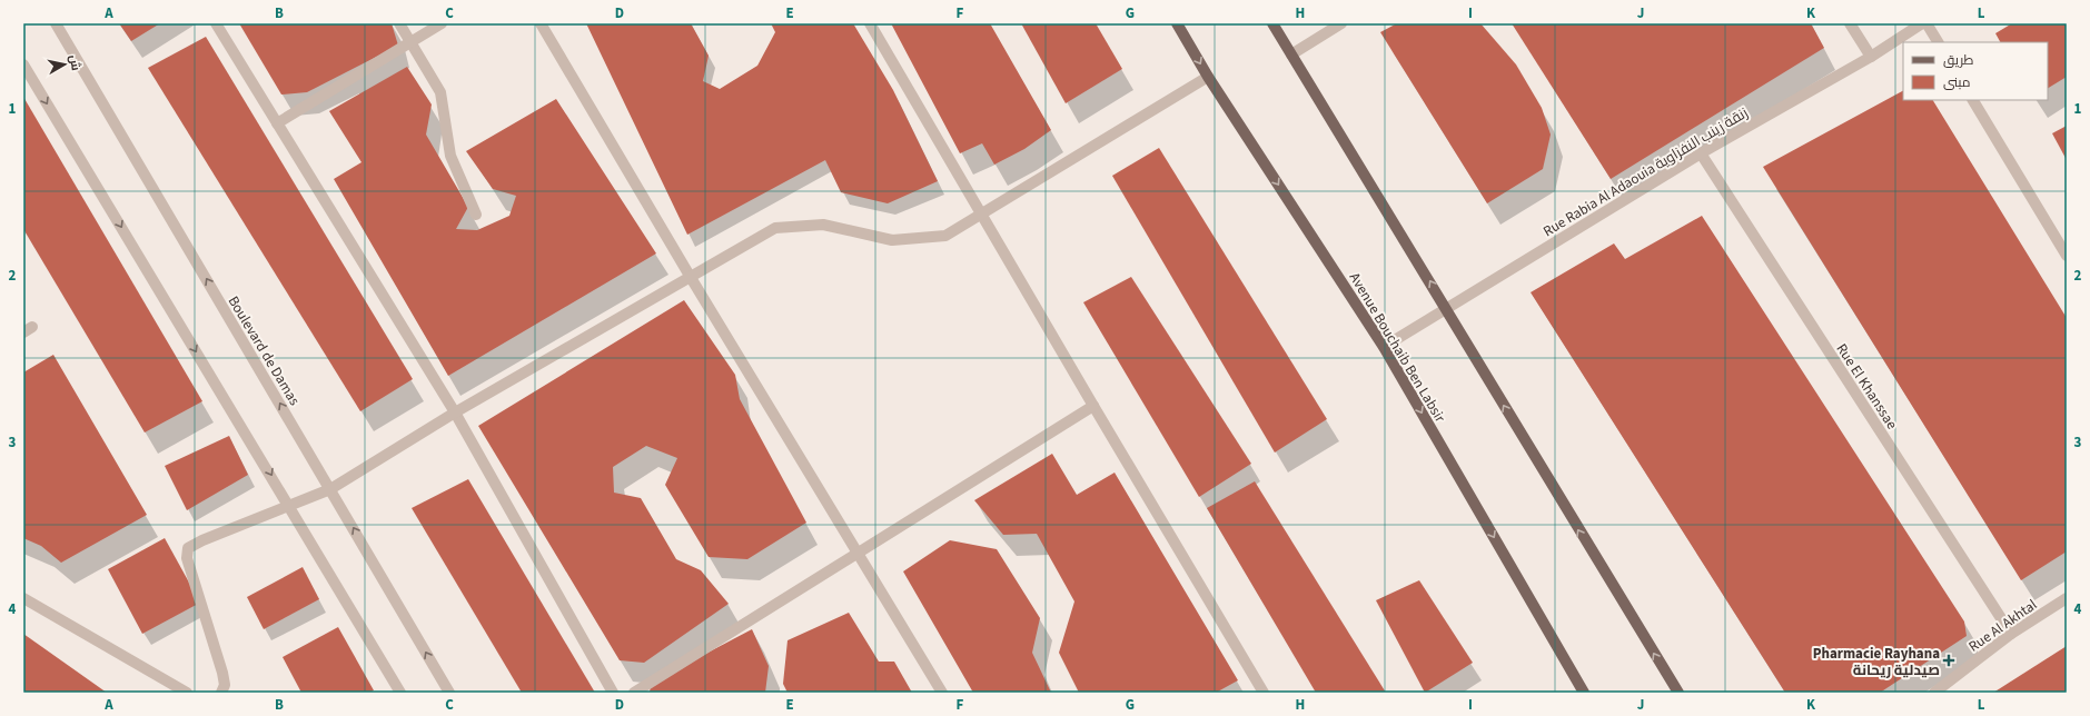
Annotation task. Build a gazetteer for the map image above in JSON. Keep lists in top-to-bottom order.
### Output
{
  "streets": {
    "main road": ["Avenue Bouchaib Ben Labsir"],
    "street": [
      "Rue Rabia Al Adaouia زنقة زينب النفزاوية",
      "Boulevard de Damas",
      "Rue El Khanssae",
      "Rue Al Akhtal"
    ]
  },
  "crossings": [
    ["Rue Rabia Al Adaouia زنقة زينب النفزاوية", "Avenue Bouchaib Ben Labsir"],
    ["Rue Rabia Al Adaouia زنقة زينب النفزاوية", "Rue El Khanssae"],
    ["Rue El Khanssae", "Rue Al Akhtal"]
  ],
  "places": {
    "health": ["Pharmacie Rayhana صيدلية ريحانة"]
  },
  "legend": ["طريق", "مبنى"],
  "north": "right",
  "grid": {
    "columns": [
      "A",
      "B",
      "C",
      "D",
      "E",
      "F",
      "G",
      "H",
      "I",
      "J",
      "K",
      "L"
    ],
    "rows": [
      "1",
      "2",
      "3",
      "4"
    ]
  }
}
